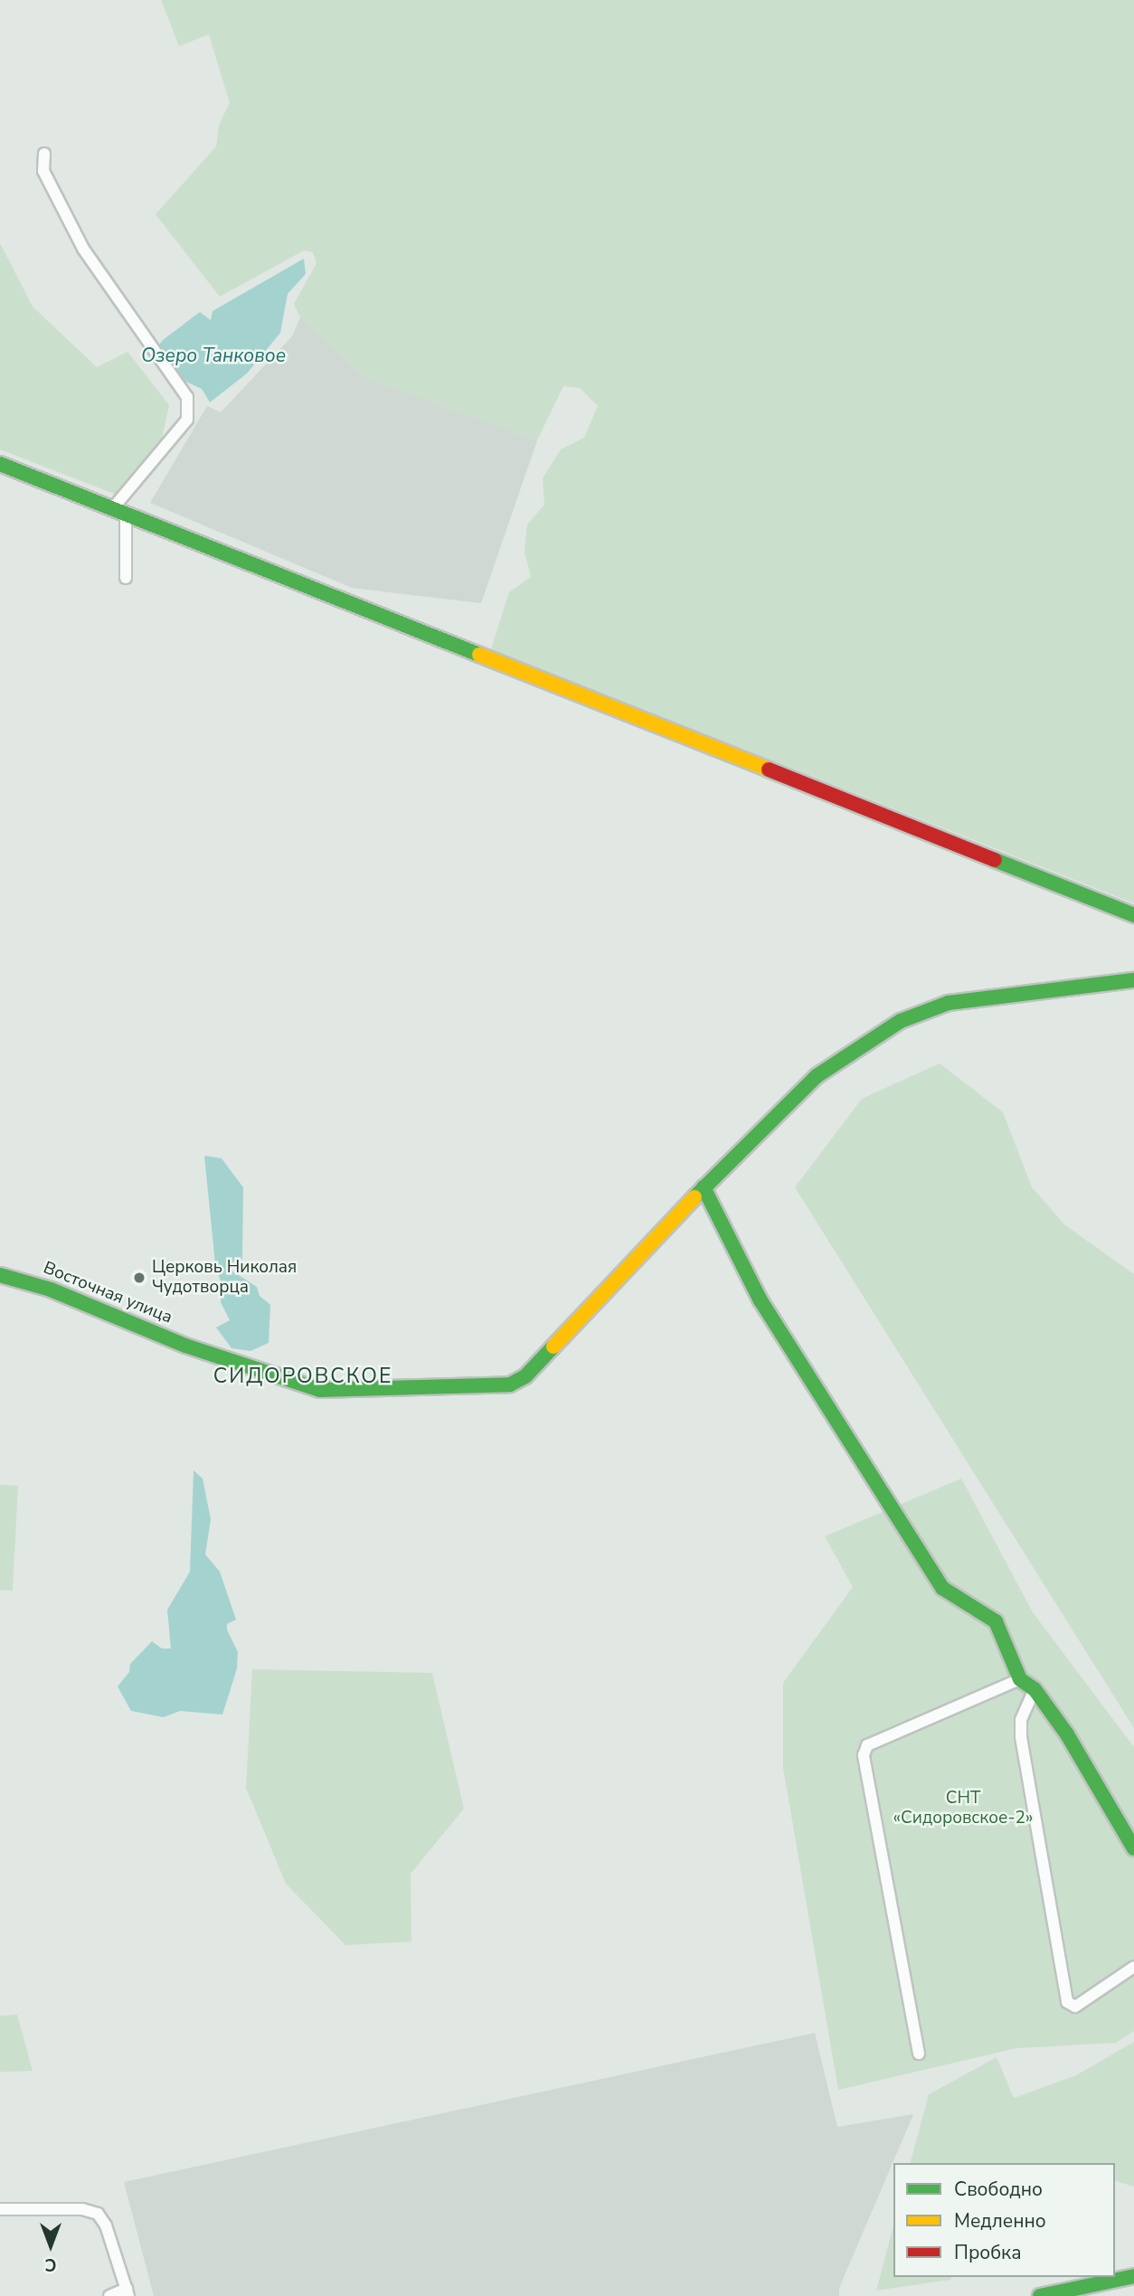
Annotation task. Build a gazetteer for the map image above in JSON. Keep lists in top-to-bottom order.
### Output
{
  "streets": {
    "main road": ["Восточная улица"]
  },
  "districts": ["СИДОРОВСКОЕ"],
  "water": ["Озеро Танковое"],
  "parks": ["СНТ «Сидоровское-2»"],
  "places": ["Церковь Николая Чудотворца"],
  "legend": ["Свободно", "Медленно", "Пробка"],
  "north": "bottom"
}
